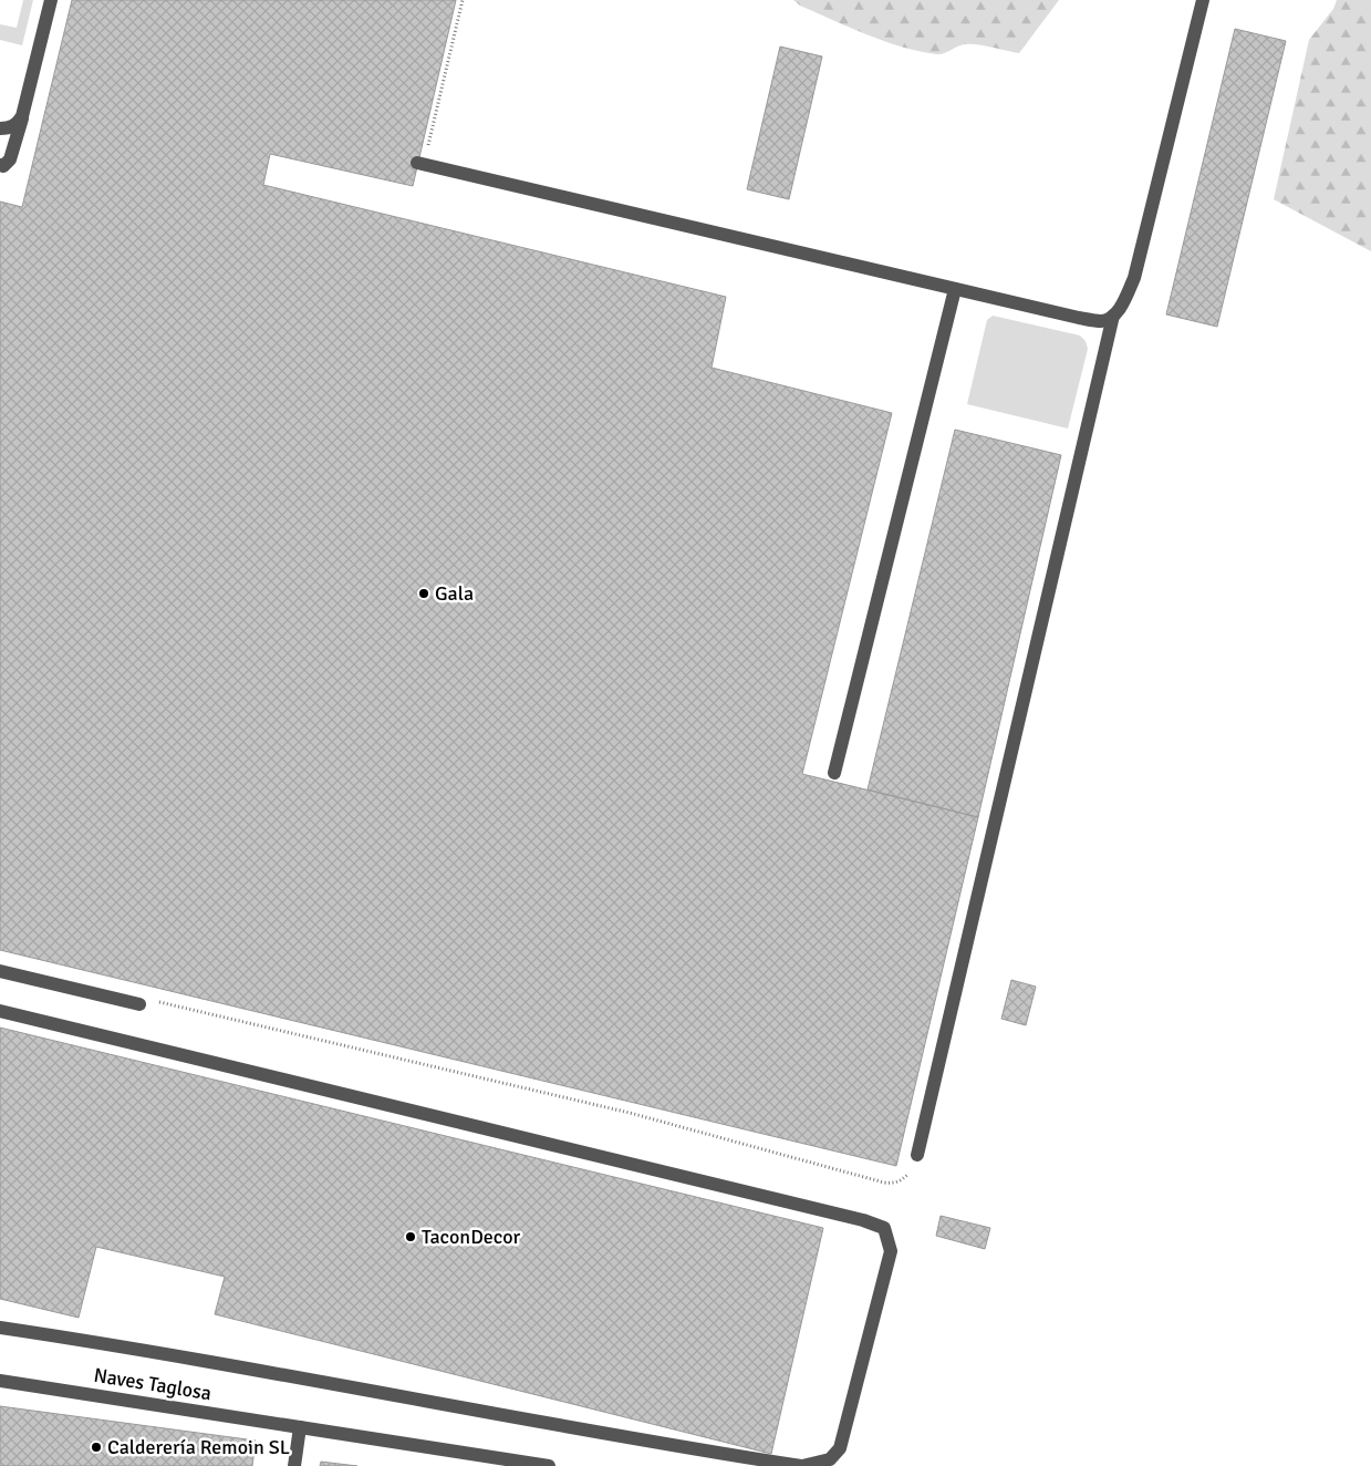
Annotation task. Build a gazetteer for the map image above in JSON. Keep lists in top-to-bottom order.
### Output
{
  "streets": {
    "lane": ["Naves Taglosa"]
  },
  "places": ["Gala", "TaconDecor", "Calderería Remoin SL"]
}
